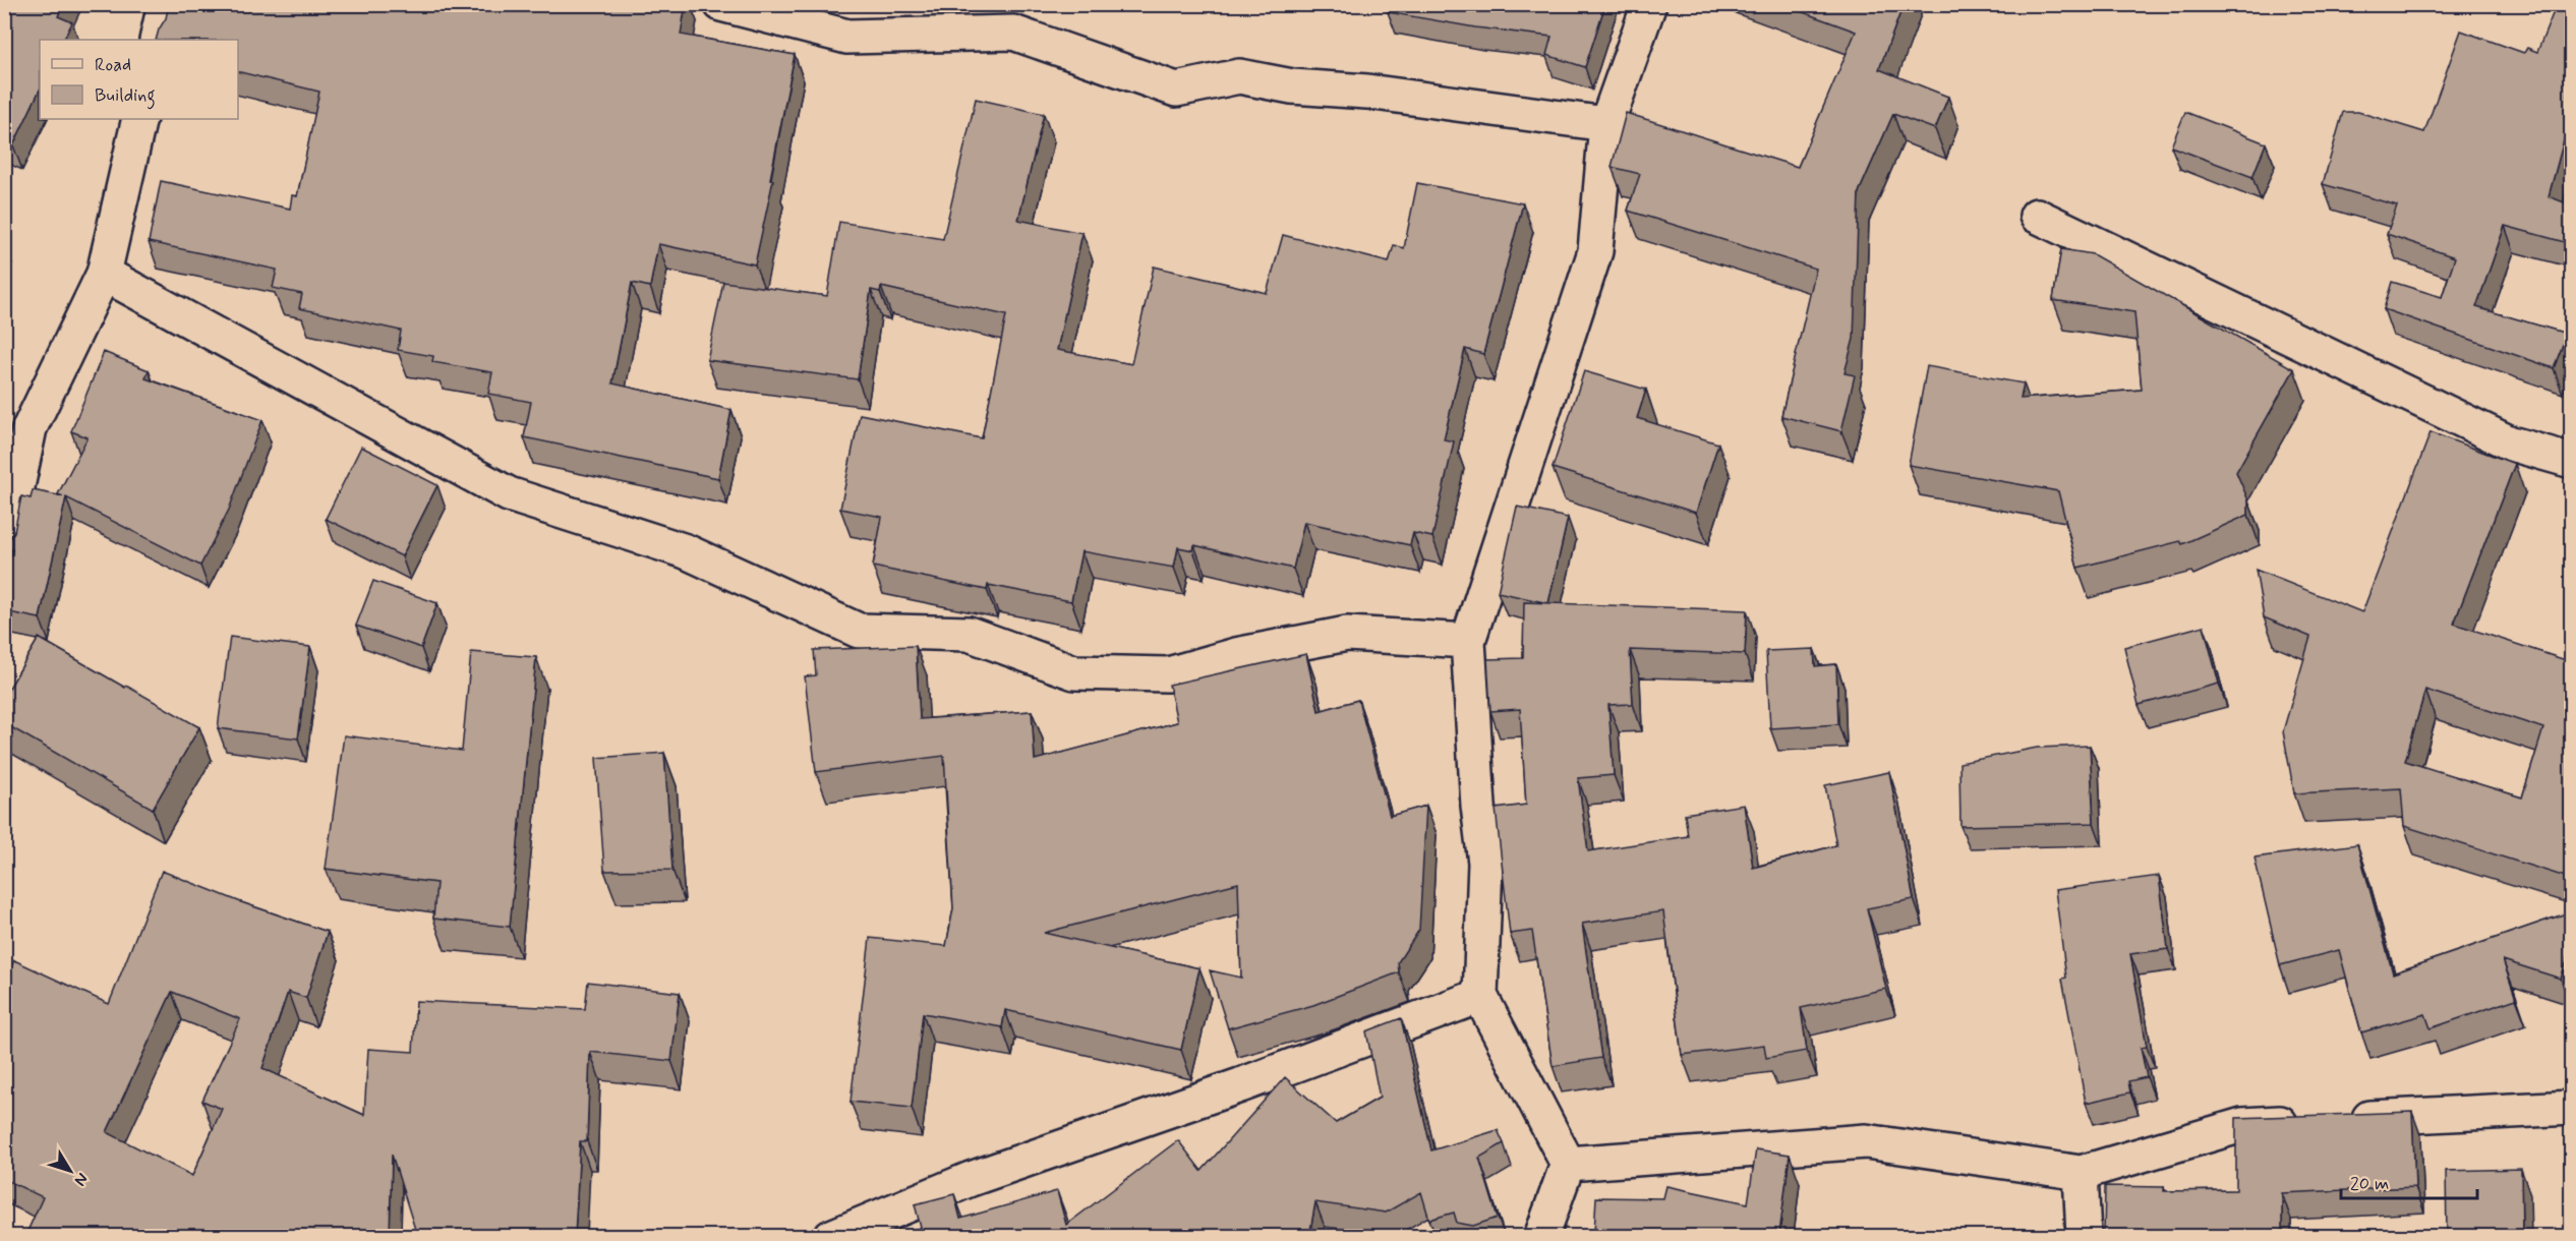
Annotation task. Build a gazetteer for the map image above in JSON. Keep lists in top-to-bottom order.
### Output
{
  "legend": ["Road", "Building"],
  "scale_bar": "20 m",
  "north": "bottom right"
}
